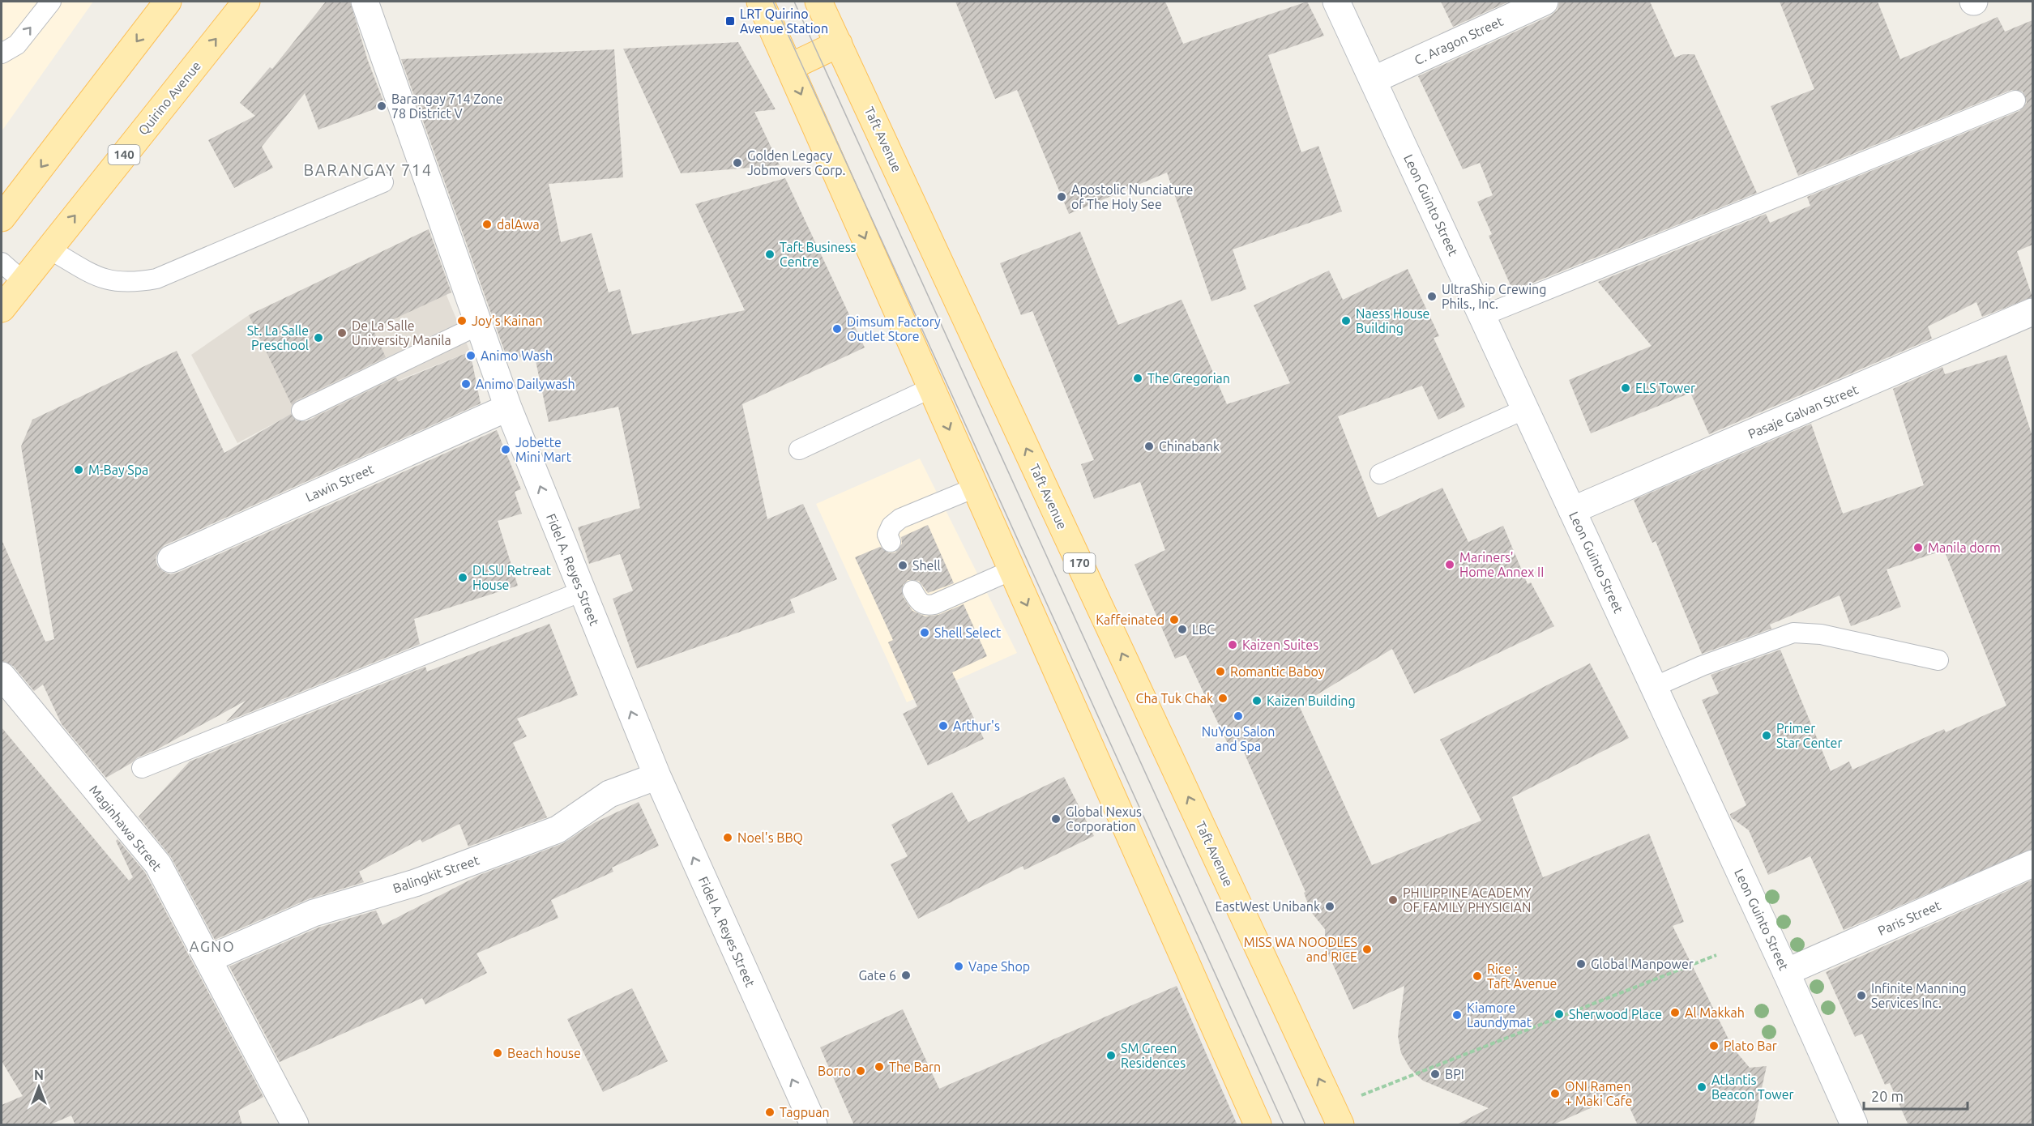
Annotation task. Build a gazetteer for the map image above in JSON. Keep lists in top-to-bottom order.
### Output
{
  "streets": {
    "main road": [
      "Quirino Avenue",
      "Taft Avenue",
      "140",
      "170"
    ],
    "street": [
      "C. Aragon Street",
      "Leon Guinto Street",
      "Pasaje Galvan Street",
      "Lawin Street",
      "Fidel A. Reyes Street",
      "Maginhawa Street",
      "Balingkit Street",
      "Paris Street"
    ]
  },
  "crossings": [
    ["C. Aragon Street", "Leon Guinto Street"],
    ["Leon Guinto Street", "Pasaje Galvan Street"],
    ["Leon Guinto Street", "Paris Street"],
    ["Lawin Street", "Fidel A. Reyes Street"],
    ["Fidel A. Reyes Street", "Balingkit Street"],
    ["Maginhawa Street", "Balingkit Street"]
  ],
  "one_way": ["Fidel A. Reyes Street"],
  "districts": ["BARANGAY 714", "AGNO"],
  "places": {
    "transit": ["LRT Quirino Avenue Station"],
    "other": [
      "Barangay 714 Zone 78 District V",
      "Golden Legacy Jobmovers Corp.",
      "Apostolic Nunciature of The Holy See",
      "dalAwa",
      "Taft Business Centre",
      "UltraShip Crewing Phils., Inc.",
      "Joy’s Kainan",
      "Naess House Building",
      "Dimsum Factory Outlet Store",
      "De La Salle University Manila",
      "St. La Salle Preschool",
      "Animo Wash",
      "The Gregorian",
      "Animo Dailywash",
      "ELS Tower",
      "Chinabank",
      "Jobette Mini Mart",
      "M-Bay Spa",
      "Manila dorm",
      "Mariners' Home Annex II",
      "Shell",
      "DLSU Retreat House",
      "Kaffeinated",
      "LBC",
      "Shell Select",
      "Kaizen Suites",
      "Romantic Baboy",
      "Cha Tuk Chak",
      "Kaizen Building",
      "NuYou Salon and Spa",
      "Arthur's",
      "Primer Star Center",
      "Global Nexus Corporation",
      "Noel's BBQ",
      "PHILIPPINE ACADEMY OF FAMILY PHYSICIAN",
      "EastWest Unibank",
      "MISS WA NOODLES and RICE",
      "Global Manpower",
      "Vape Shop",
      "Gate 6",
      "Rice : Taft Avenue",
      "Infinite Manning Services Inc.",
      "Al Makkah",
      "Sherwood Place",
      "Kiamore Laundymat",
      "Plato Bar",
      "Beach house",
      "SM Green Residences",
      "The Barn",
      "Borro",
      "BPI",
      "Atlantis Beacon Tower",
      "ONI Ramen + Maki Cafe",
      "Tagpuan"
    ]
  },
  "scale_bar": "20 m",
  "north": "top"
}
